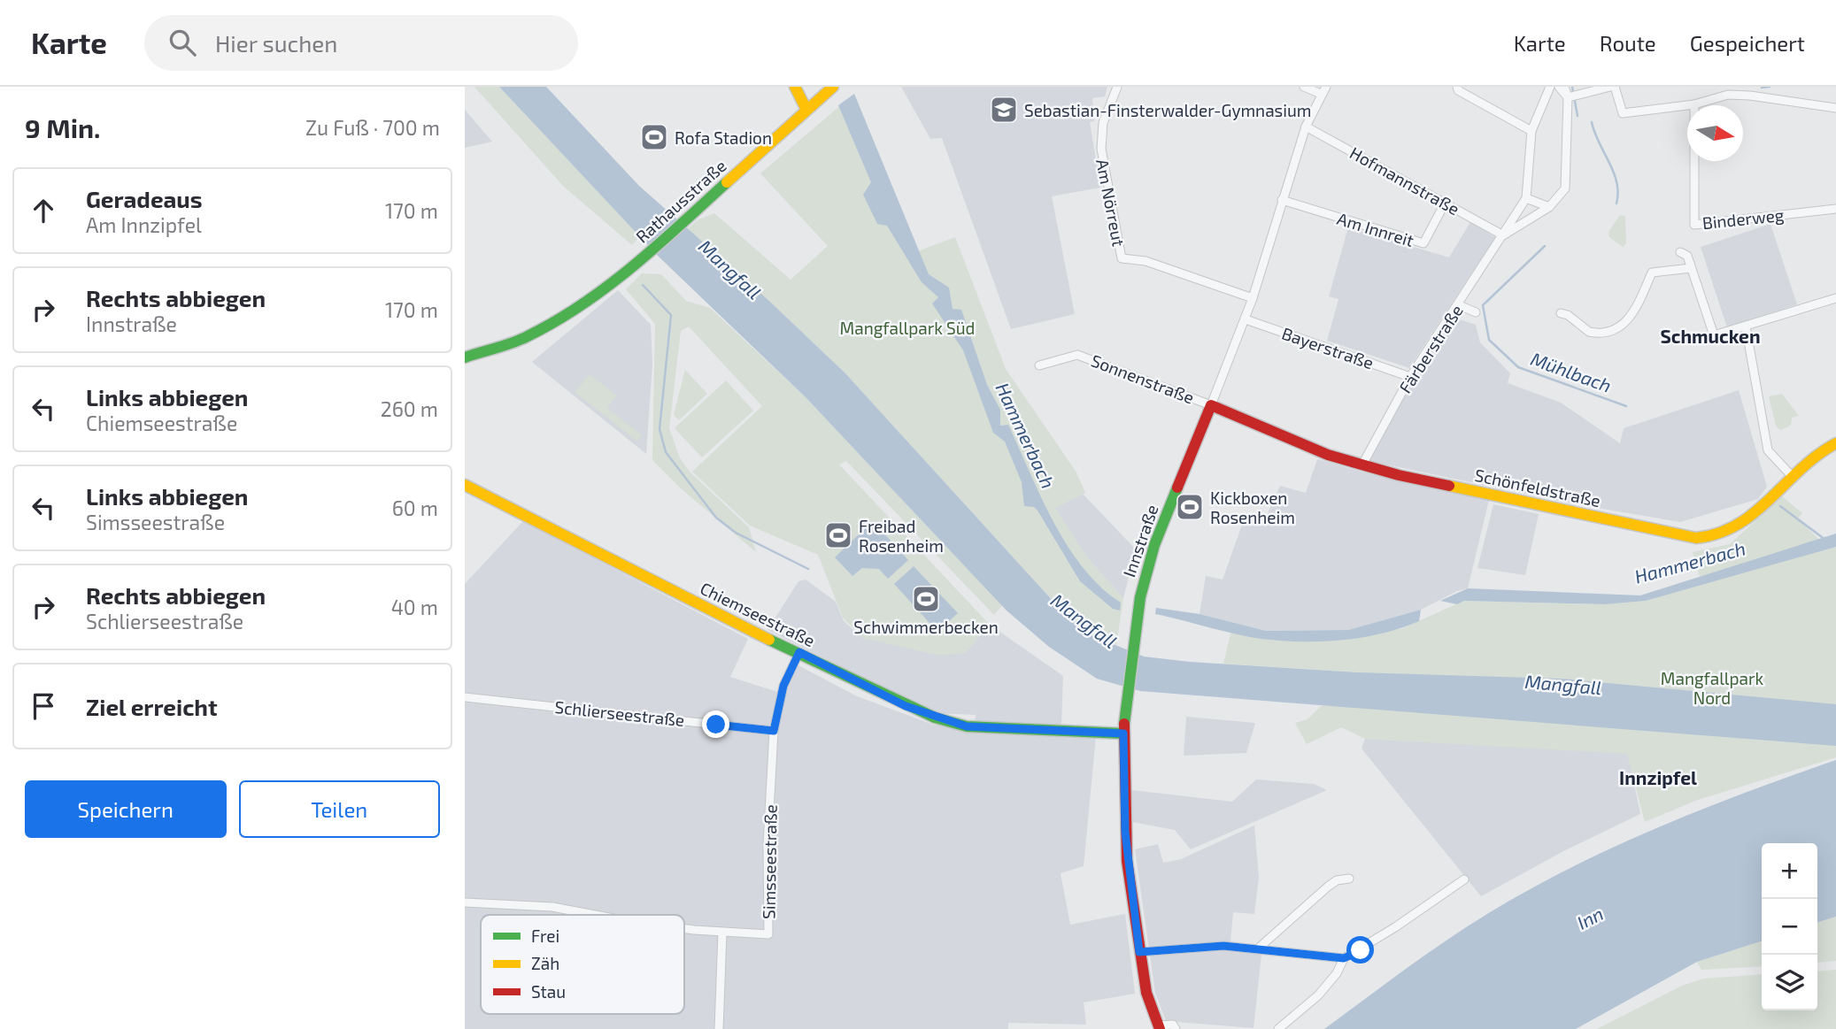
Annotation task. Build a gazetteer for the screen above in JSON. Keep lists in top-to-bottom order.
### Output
{
  "streets": {
    "main road": [
      "Rathausstraße",
      "Schönfeldstraße",
      "Innstraße",
      "Chiemseestraße"
    ],
    "street": [
      "Hofmannstraße",
      "Am Nörreut",
      "Binderweg",
      "Am Innreit",
      "Bayerstraße",
      "Färberstraße",
      "Sonnenstraße",
      "Schlierseestraße",
      "Simsseestraße"
    ]
  },
  "crossings": [
    ["Hofmannstraße", "Am Innreit"],
    ["Hofmannstraße", "Färberstraße"],
    ["Hofmannstraße", "Innstraße"],
    ["Am Nörreut", "Innstraße"],
    ["Am Innreit", "Innstraße"],
    ["Bayerstraße", "Färberstraße"],
    ["Bayerstraße", "Innstraße"],
    ["Färberstraße", "Schönfeldstraße"],
    ["Sonnenstraße", "Schönfeldstraße"],
    ["Sonnenstraße", "Innstraße"],
    ["Schönfeldstraße", "Innstraße"],
    ["Innstraße", "Chiemseestraße"],
    ["Chiemseestraße", "Simsseestraße"],
    ["Schlierseestraße", "Simsseestraße"]
  ],
  "districts": ["Schmucken", "Innzipfel"],
  "water": [
    "Mangfall",
    "Mühlbach",
    "Hammerbach",
    "Inn"
  ],
  "parks": ["Mangfallpark Süd", "Mangfallpark Nord"],
  "places": {
    "school or university": ["Sebastian-Finsterwalder-Gymnasium"],
    "sports": [
      "Rofa Stadion",
      "Kickboxen Rosenheim",
      "Freibad Rosenheim",
      "Schwimmerbecken"
    ]
  },
  "legend": ["Frei", "Zäh", "Stau"],
  "north": "right",
  "page": {
    "header": "Karte",
    "search": "Hier suchen",
    "nav": ["Karte", "Route", "Gespeichert"],
    "heading": ["9 Min.", "Zu Fuß · 700 m"],
    "list": [
      ["Geradeaus", "Am Innzipfel", "170 m"],
      ["Rechts abbiegen", "Innstraße", "170 m"],
      ["Links abbiegen", "Chiemseestraße", "260 m"],
      ["Links abbiegen", "Simsseestraße", "60 m"],
      ["Rechts abbiegen", "Schlierseestraße", "40 m"],
      "Ziel erreicht"
    ],
    "buttons": ["Speichern", "Teilen"],
    "map_buttons": ["+", "−"]
  }
}
